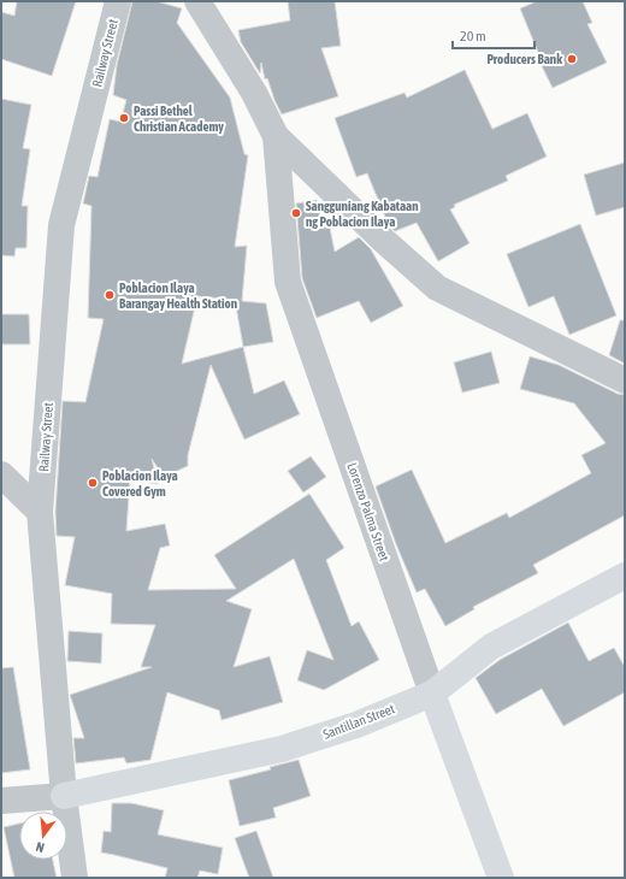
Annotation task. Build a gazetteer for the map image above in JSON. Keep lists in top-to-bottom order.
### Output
{
  "streets": {
    "main road": ["Lorenzo Palma Street", "Santillan Street"],
    "street": ["Railway Street"]
  },
  "crossings": [
    ["Railway Street", "Santillan Street"],
    ["Lorenzo Palma Street", "Santillan Street"]
  ],
  "places": [
    "Producers Bank",
    "Passi Bethel Christian Academy",
    "Sangguniang Kabataan ng Poblacion Ilaya",
    "Poblacion Ilaya Barangay Health Station",
    "Poblacion Ilaya Covered Gym"
  ],
  "scale_bar": "20 m",
  "north": "bottom"
}
